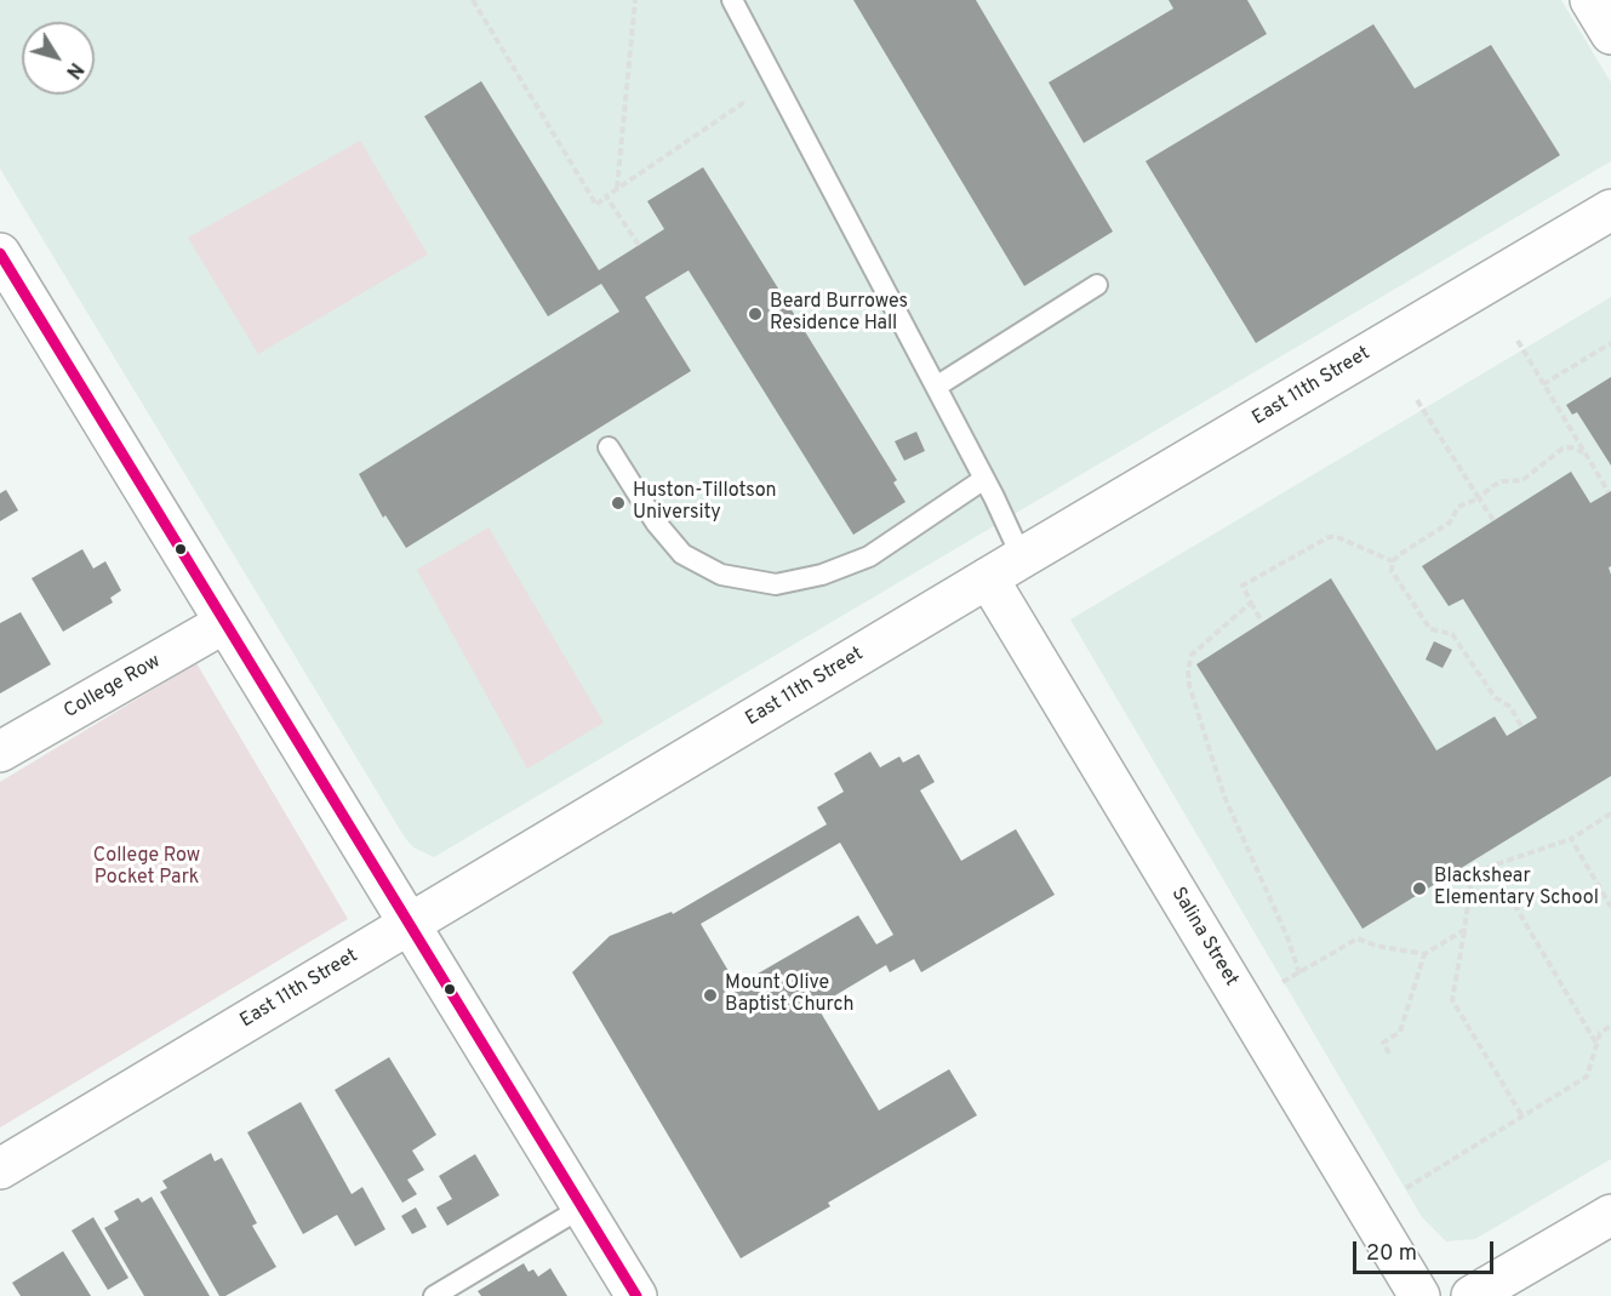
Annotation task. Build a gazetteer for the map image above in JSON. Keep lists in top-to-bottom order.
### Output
{
  "streets": {
    "street": ["East 11th Street", "College Row", "Salina Street"]
  },
  "crossings": [
    ["East 11th Street", "Salina Street"]
  ],
  "parks": ["College Row Pocket Park"],
  "places": [
    "Beard Burrowes Residence Hall",
    "Huston-Tillotson University",
    "Blackshear Elementary School",
    "Mount Olive Baptist Church"
  ],
  "scale_bar": "20 m",
  "north": "bottom right"
}
